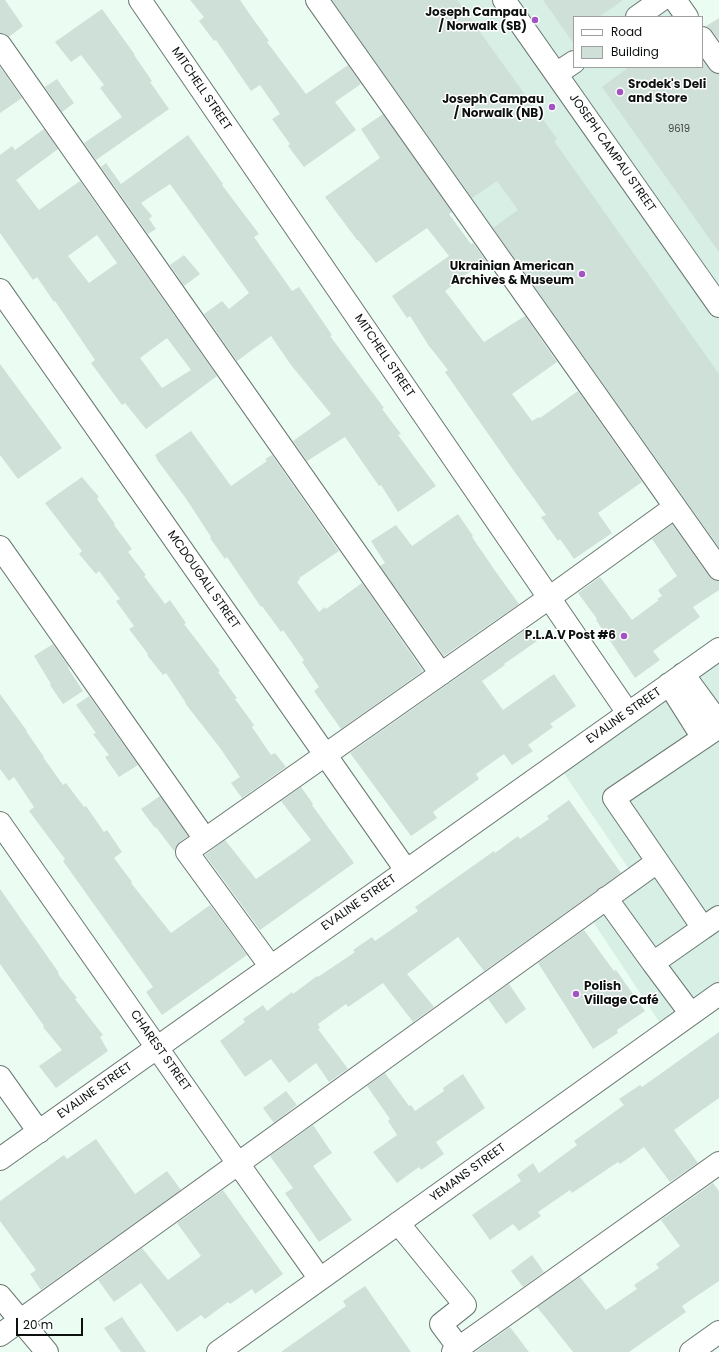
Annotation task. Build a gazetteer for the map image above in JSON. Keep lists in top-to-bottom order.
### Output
{
  "streets": {
    "street": [
      "MITCHELL STREET",
      "JOSEPH CAMPAU STREET",
      "MCDOUGALL STREET",
      "EVALINE STREET",
      "CHAREST STREET",
      "YEMANS STREET"
    ]
  },
  "crossings": [
    ["MITCHELL STREET", "EVALINE STREET"],
    ["MCDOUGALL STREET", "EVALINE STREET"],
    ["EVALINE STREET", "CHAREST STREET"],
    ["CHAREST STREET", "YEMANS STREET"]
  ],
  "places": [
    "Joseph Campau / Norwalk (SB)",
    "Srodek's Deli and Store",
    "Joseph Campau / Norwalk (NB)",
    "Ukrainian American Archives & Museum",
    "P.L.A.V Post #6",
    "Polish Village Café"
  ],
  "house_numbers": ["9619"],
  "legend": ["Road", "Building"],
  "scale_bar": "20 m"
}
